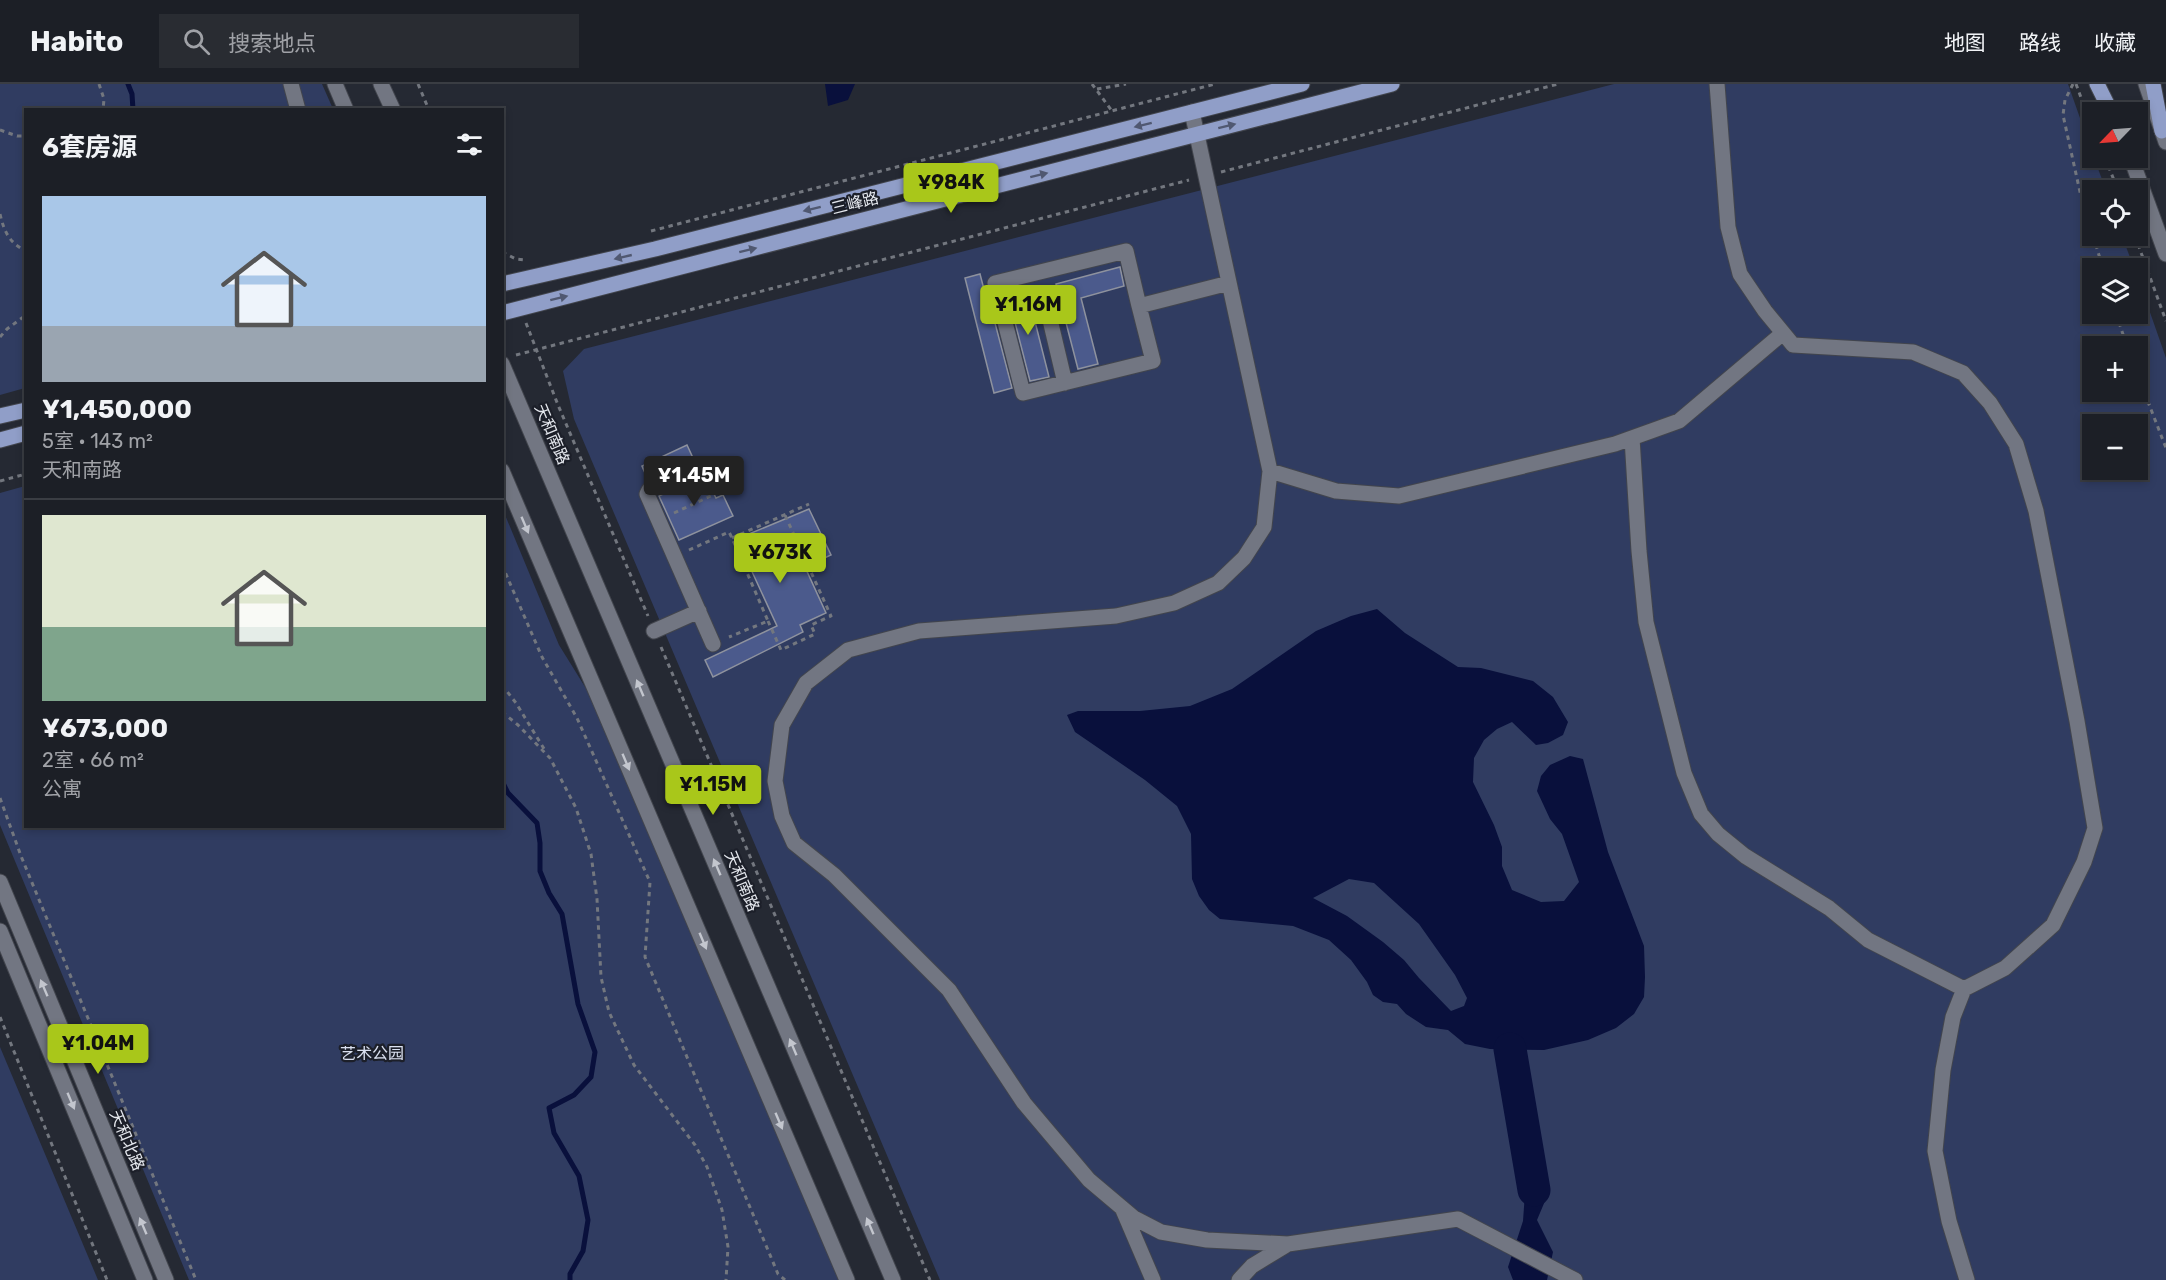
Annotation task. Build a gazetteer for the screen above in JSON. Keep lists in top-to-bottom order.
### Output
{
  "streets": {
    "main road": ["三峰路"],
    "street": ["天和南路", "天和北路"]
  },
  "parks": ["艺术公园"],
  "north": "bottom left",
  "page": {
    "header": "Habito",
    "search": "搜索地点",
    "nav": ["地图", "路线", "收藏"],
    "map_buttons": ["+", "−"],
    "heading": "6套房源",
    "price": [
      "¥984K",
      "¥1.16M",
      "¥1.45M",
      "¥673K",
      "¥1.15M",
      "¥1.04M"
    ],
    "list": [
      {
        "name": "¥1,450,000",
        "note": "5室 · 143 m² · 天和南路"
      },
      {
        "name": "¥673,000",
        "note": "2室 · 66 m² · 公寓"
      }
    ]
  }
}
